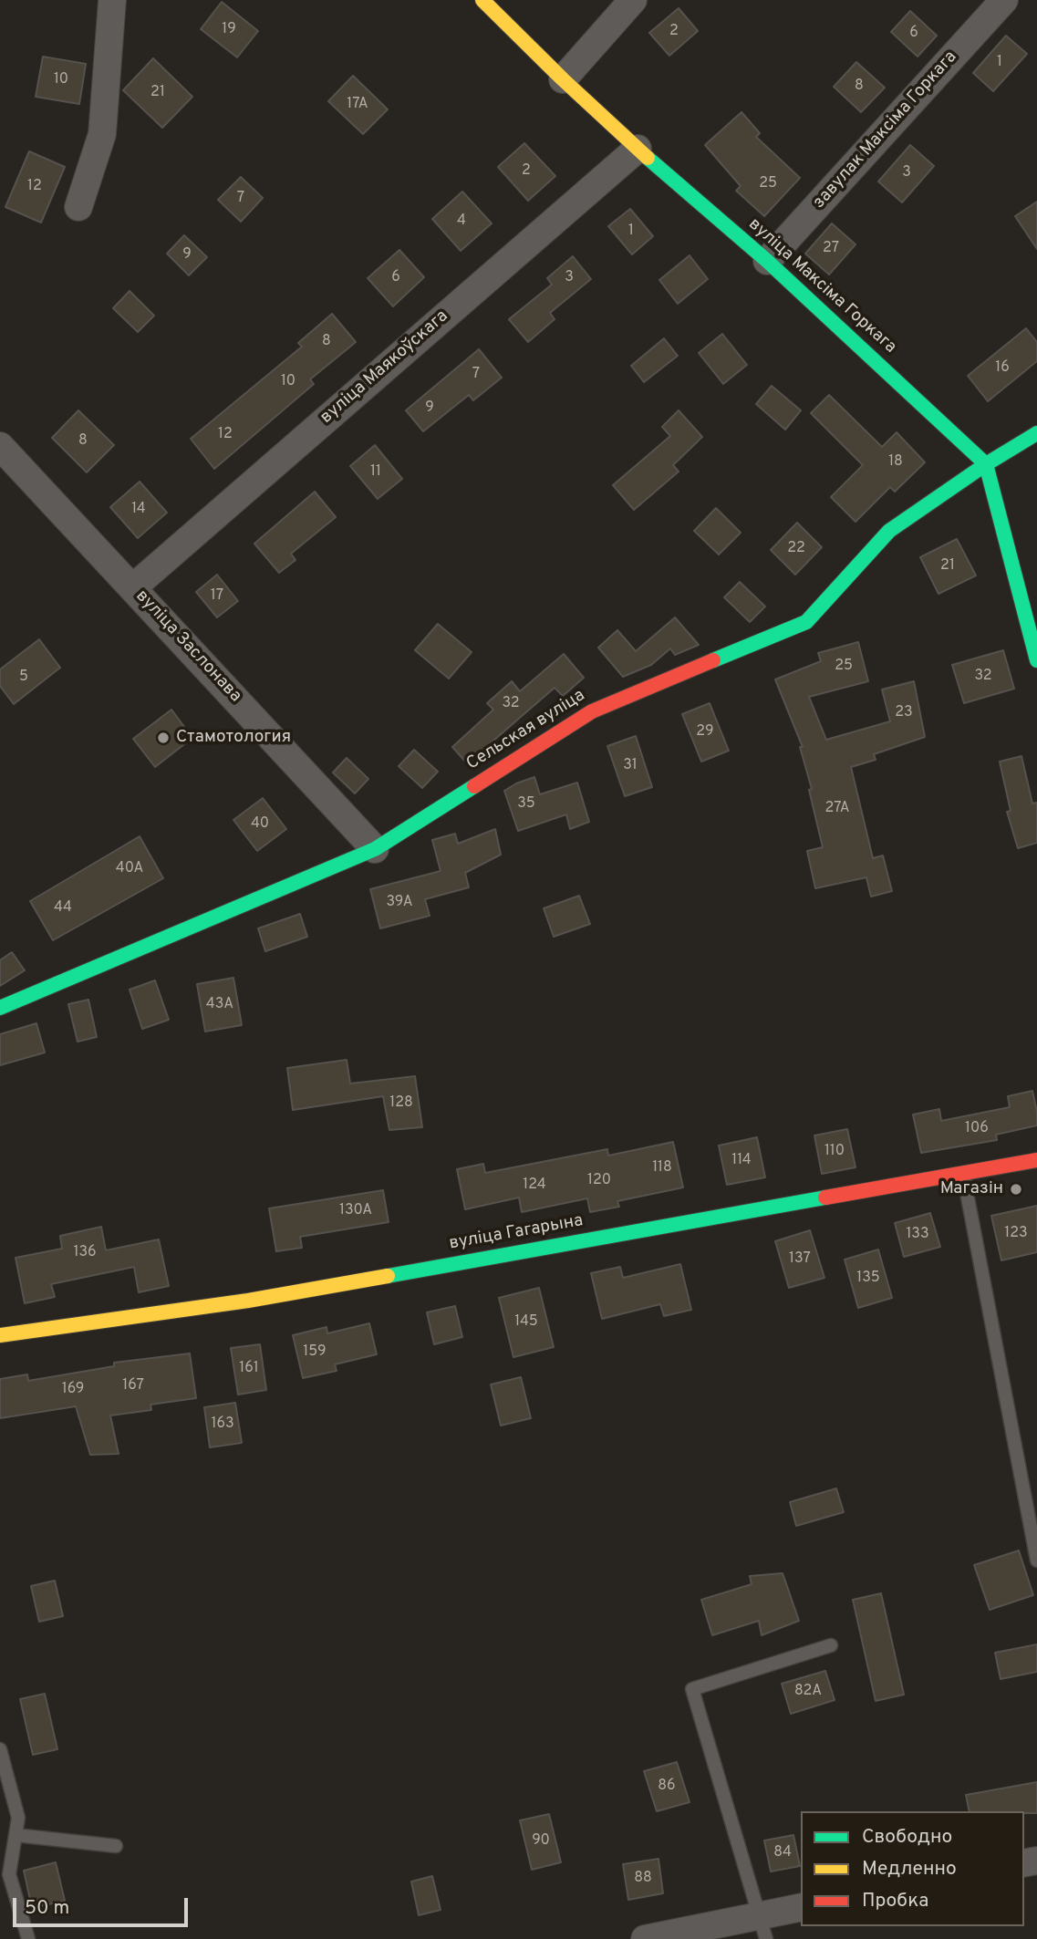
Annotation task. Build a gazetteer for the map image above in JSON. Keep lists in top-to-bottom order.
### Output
{
  "streets": {
    "street": [
      "завулак Максіма Горкага",
      "вуліца Максіма Горкага",
      "вуліца Маякоўскага",
      "вуліца Заслонава",
      "Сельская вуліца",
      "вуліца Гагарына"
    ]
  },
  "crossings": [
    ["завулак Максіма Горкага", "вуліца Максіма Горкага"],
    ["вуліца Максіма Горкага", "вуліца Маякоўскага"],
    ["вуліца Максіма Горкага", "Сельская вуліца"],
    ["вуліца Маякоўскага", "вуліца Заслонава"],
    ["вуліца Заслонава", "Сельская вуліца"]
  ],
  "places": ["Стамотология", "Магазін"],
  "house_numbers": [
    "19",
    "2",
    "6",
    "1",
    "10",
    "8",
    "21",
    "17А",
    "2",
    "3",
    "25",
    "12",
    "7",
    "4",
    "1",
    "27",
    "9",
    "6",
    "3",
    "8",
    "16",
    "7",
    "10",
    "9",
    "12",
    "8",
    "18",
    "11",
    "14",
    "22",
    "21",
    "17",
    "25",
    "32",
    "5",
    "32",
    "23",
    "29",
    "31",
    "35",
    "27А",
    "40",
    "40А",
    "39А",
    "44",
    "43А",
    "128",
    "106",
    "110",
    "114",
    "118",
    "120",
    "124",
    "130А",
    "123",
    "133",
    "136",
    "137",
    "135",
    "145",
    "159",
    "161",
    "167",
    "169",
    "163",
    "82А",
    "86",
    "90",
    "84",
    "88"
  ],
  "legend": ["Свободно", "Медленно", "Пробка"],
  "scale_bar": "50 m"
}
